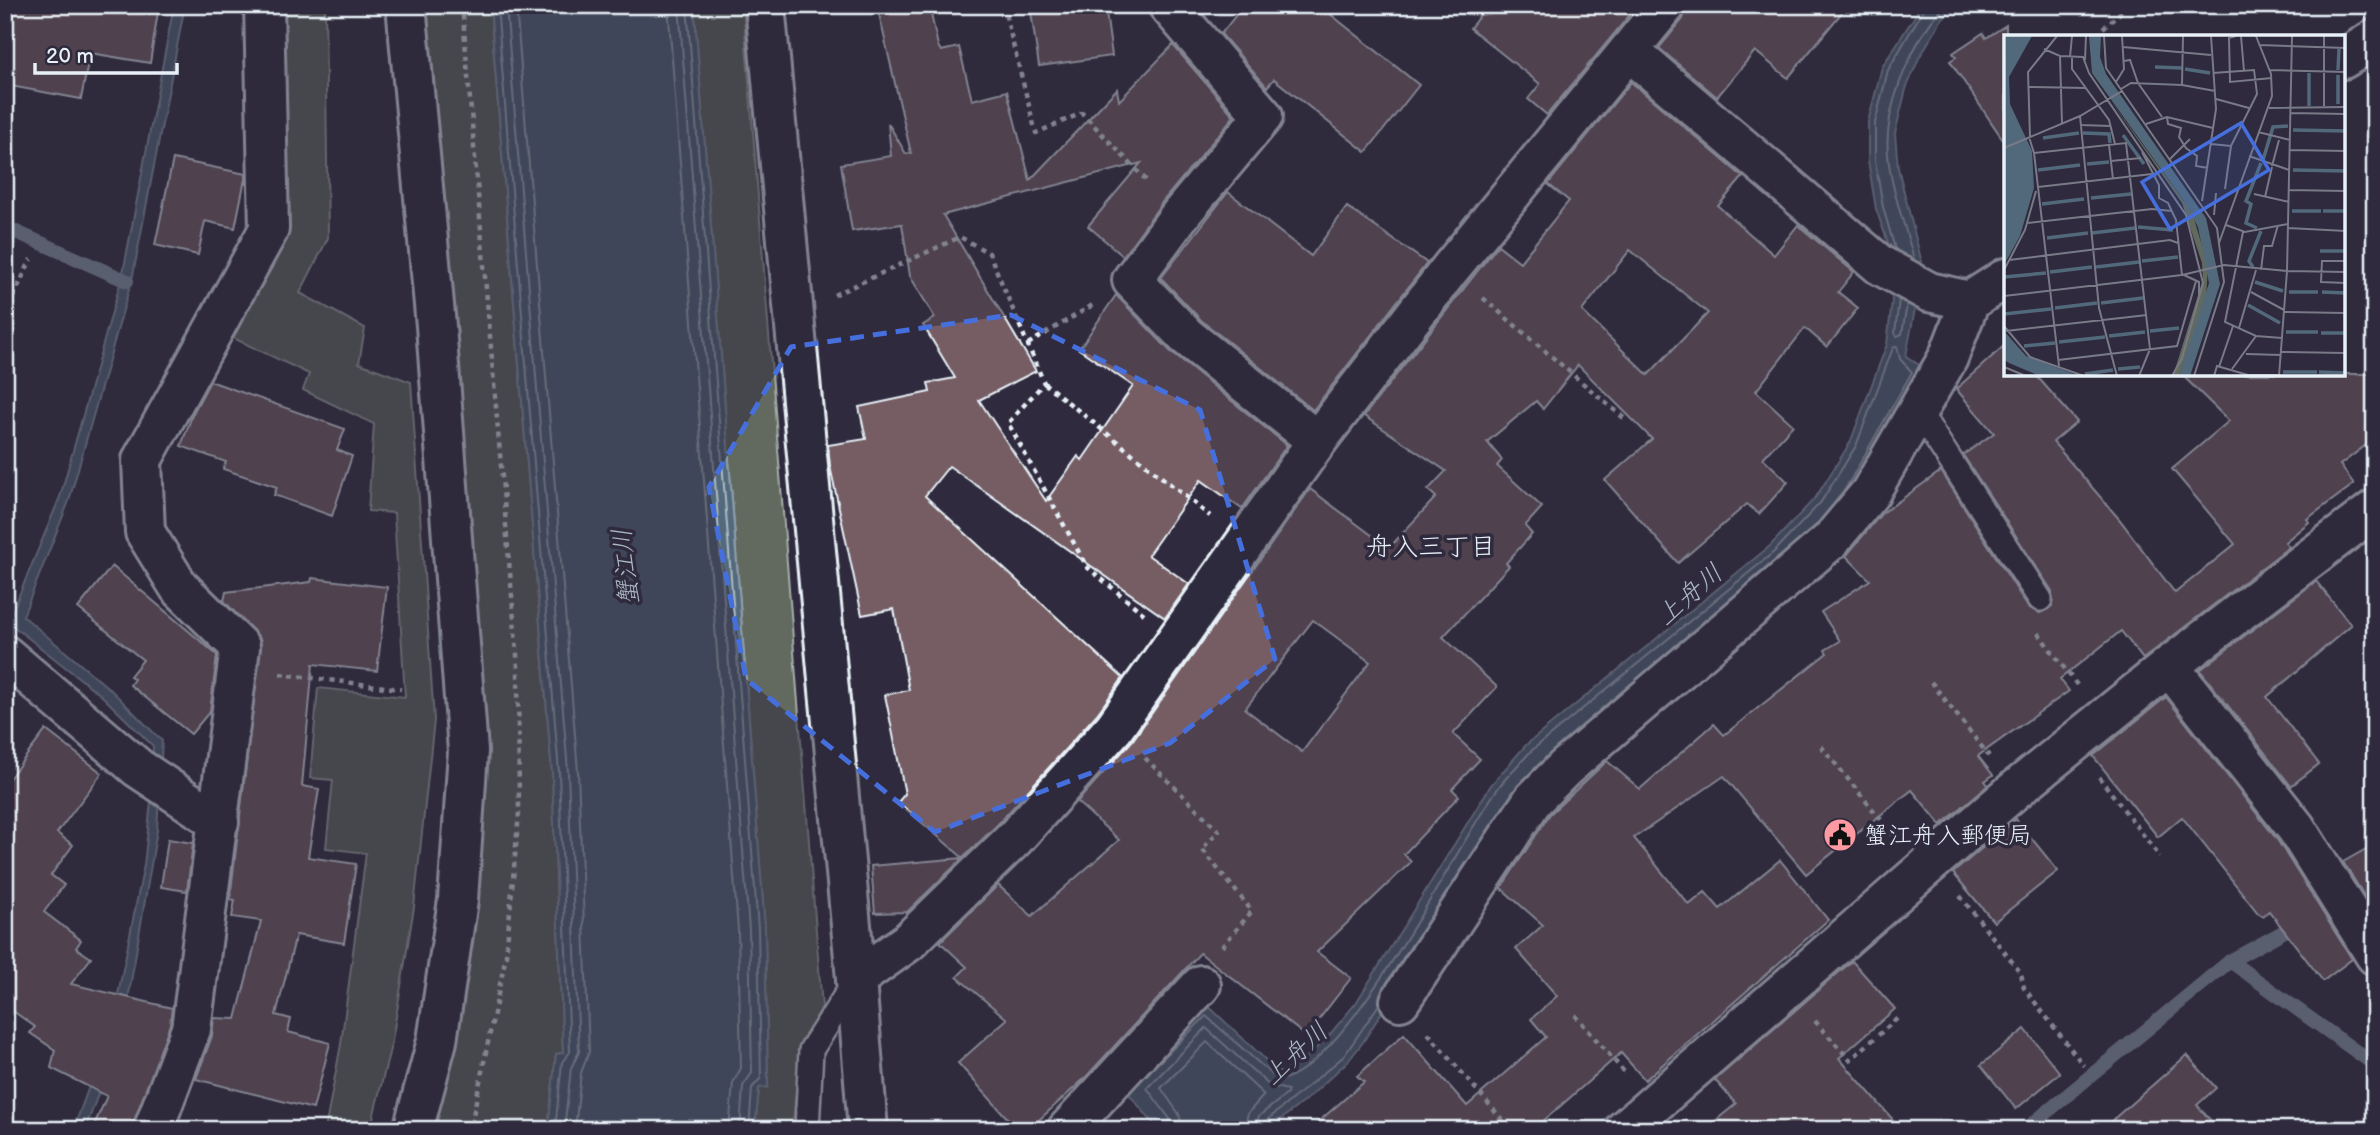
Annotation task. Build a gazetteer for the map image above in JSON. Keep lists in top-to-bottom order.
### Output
{
  "districts": ["舟入三丁目"],
  "water": ["蟹江川", "上舟川"],
  "places": {
    "public building": ["蟹江舟入郵便局"]
  },
  "scale_bar": "20 m"
}
